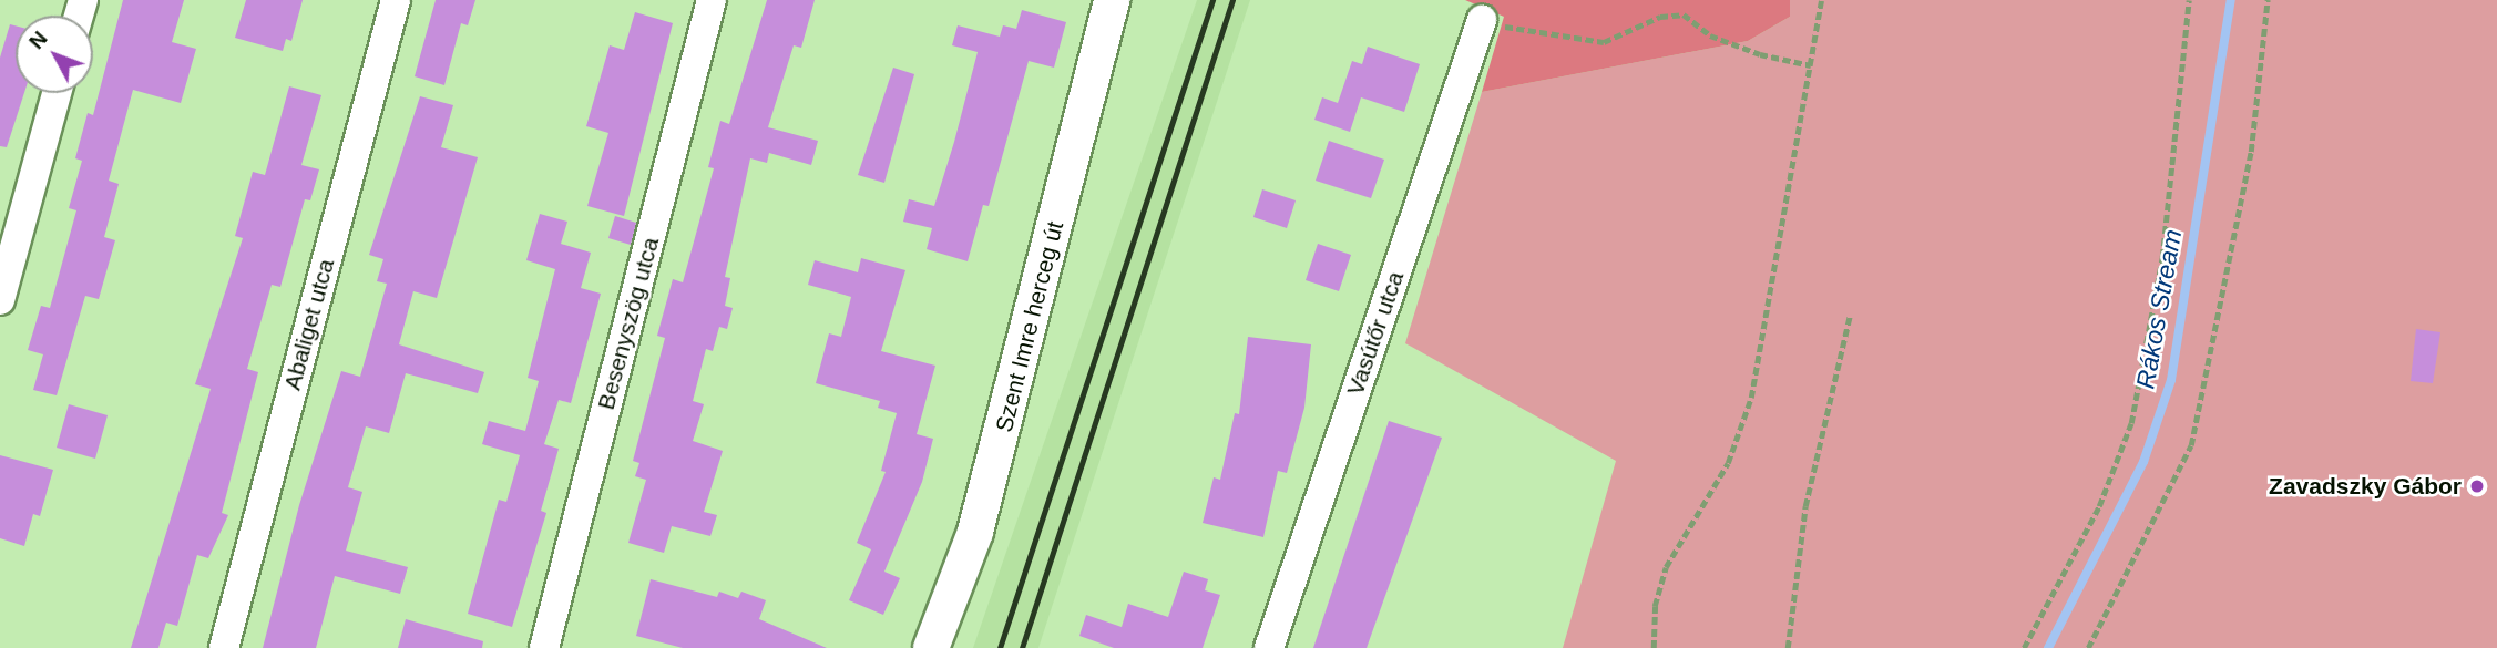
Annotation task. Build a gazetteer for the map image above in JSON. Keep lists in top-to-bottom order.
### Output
{
  "streets": {
    "street": [
      "Besenyszög utca",
      "Abaliget utca",
      "Szent Imre herceg út",
      "Vasútőr utca"
    ]
  },
  "water": ["Rákos Stream"],
  "places": ["Zavadszky Gábor"],
  "north": "top left"
}
